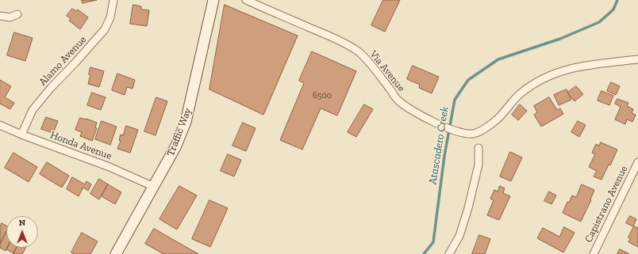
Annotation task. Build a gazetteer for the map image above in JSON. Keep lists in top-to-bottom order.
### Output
{
  "streets": {
    "street": [
      "Alamo Avenue",
      "Via Avenue",
      "Traffic Way",
      "Honda Avenue",
      "Capistrano Avenue"
    ]
  },
  "crossings": [
    ["Alamo Avenue", "Honda Avenue"],
    ["Traffic Way", "Honda Avenue"]
  ],
  "water": ["Atascadero Creek"],
  "house_numbers": ["6500"],
  "north": "top"
}
